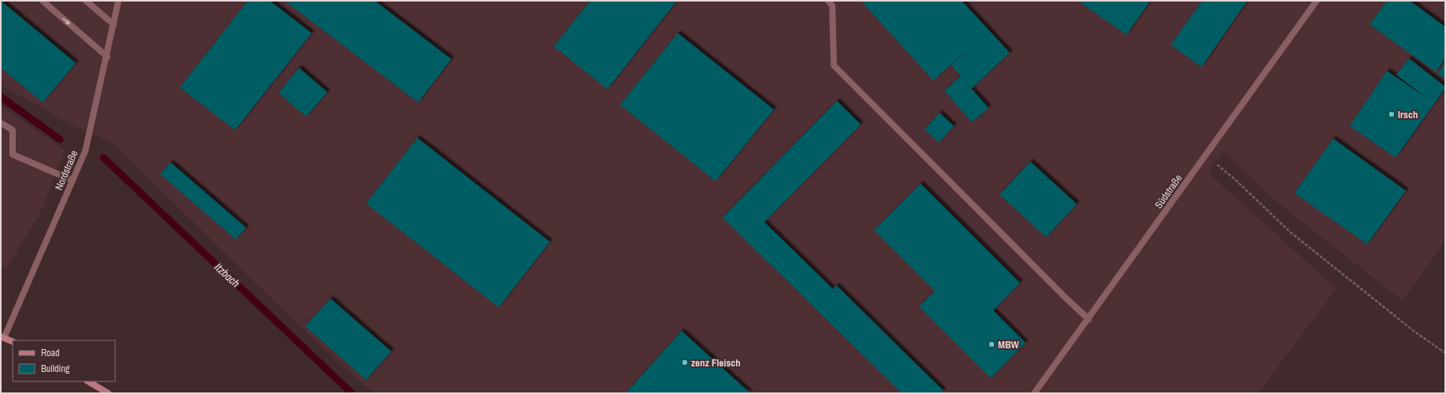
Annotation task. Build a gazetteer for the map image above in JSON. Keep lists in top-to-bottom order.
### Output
{
  "streets": {
    "street": ["Nordstraße", "Südstraße"]
  },
  "water": ["Itzbach"],
  "places": ["Irsch", "MBW", "zenz Fleisch"],
  "legend": ["Road", "Building"]
}
